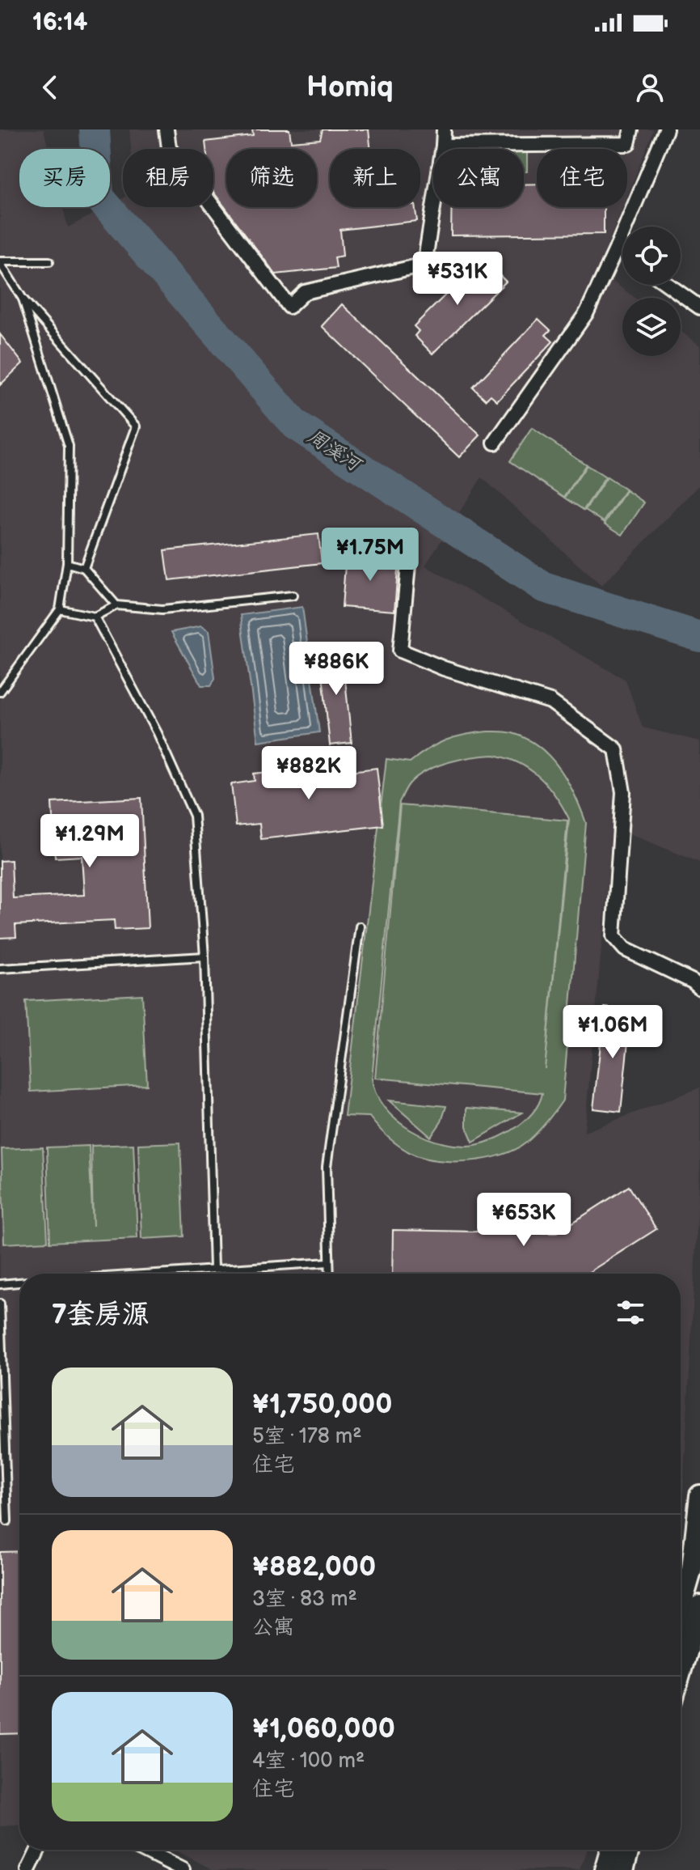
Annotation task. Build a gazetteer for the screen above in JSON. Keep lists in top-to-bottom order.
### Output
{
  "water": ["周溪河"],
  "page": {
    "status": "16:14",
    "header": "Homiq",
    "chip": [
      "买房",
      "租房",
      "筛选",
      "新上",
      "公寓",
      "住宅"
    ],
    "price": [
      "¥531K",
      "¥1.75M",
      "¥886K",
      "¥882K",
      "¥1.29M",
      "¥1.06M",
      "¥653K"
    ],
    "heading": "7套房源",
    "list": [
      {
        "name": "¥1,750,000",
        "note": "5室 · 178 m² · 住宅"
      },
      {
        "name": "¥882,000",
        "note": "3室 · 83 m² · 公寓"
      },
      {
        "name": "¥1,060,000",
        "note": "4室 · 100 m² · 住宅"
      }
    ]
  }
}
